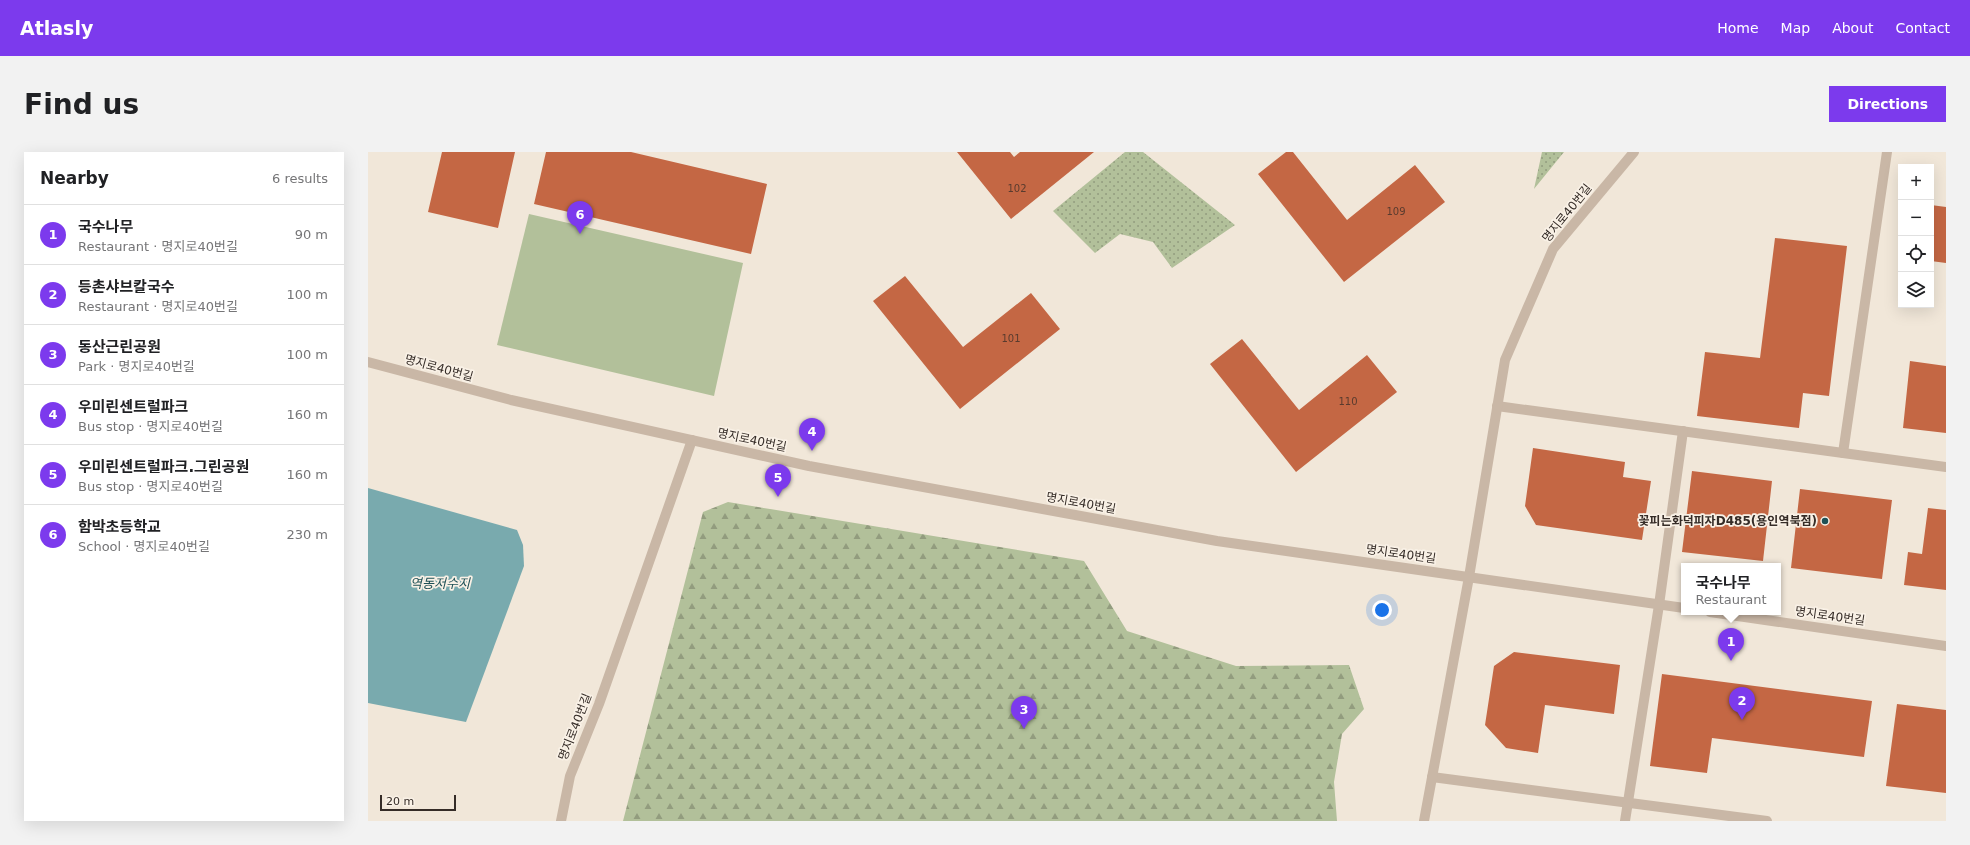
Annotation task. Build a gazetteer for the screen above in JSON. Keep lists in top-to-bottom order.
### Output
{
  "streets": {
    "street": ["명지로40번길"]
  },
  "water": ["역동저수지"],
  "places": ["꽃피는화덕피자D485(용인역북점)"],
  "house_numbers": [
    "102",
    "109",
    "101",
    "110"
  ],
  "scale_bar": "20 m",
  "page": {
    "header": "Atlasly",
    "nav": [
      "Home",
      "Map",
      "About",
      "Contact"
    ],
    "buttons": "Directions",
    "title": "Find us",
    "heading": ["Nearby", "6 results"],
    "map_buttons": ["+", "−"],
    "pins": [
      "6",
      "4",
      "5",
      "1",
      "2",
      "3"
    ],
    "list": [
      {
        "mark": "1",
        "name": "국수나무",
        "note": "Restaurant · 명지로40번길",
        "value": "90 m"
      },
      {
        "mark": "2",
        "name": "등촌샤브칼국수",
        "note": "Restaurant · 명지로40번길",
        "value": "100 m"
      },
      {
        "mark": "3",
        "name": "동산근린공원",
        "note": "Park · 명지로40번길",
        "value": "100 m"
      },
      {
        "mark": "4",
        "name": "우미린센트럴파크",
        "note": "Bus stop · 명지로40번길",
        "value": "160 m"
      },
      {
        "mark": "5",
        "name": "우미린센트럴파크.그린공원",
        "note": "Bus stop · 명지로40번길",
        "value": "160 m"
      },
      {
        "mark": "6",
        "name": "함박초등학교",
        "note": "School · 명지로40번길",
        "value": "230 m"
      }
    ],
    "popup": ["국수나무", "Restaurant"],
    "scale": "20 m"
  }
}
